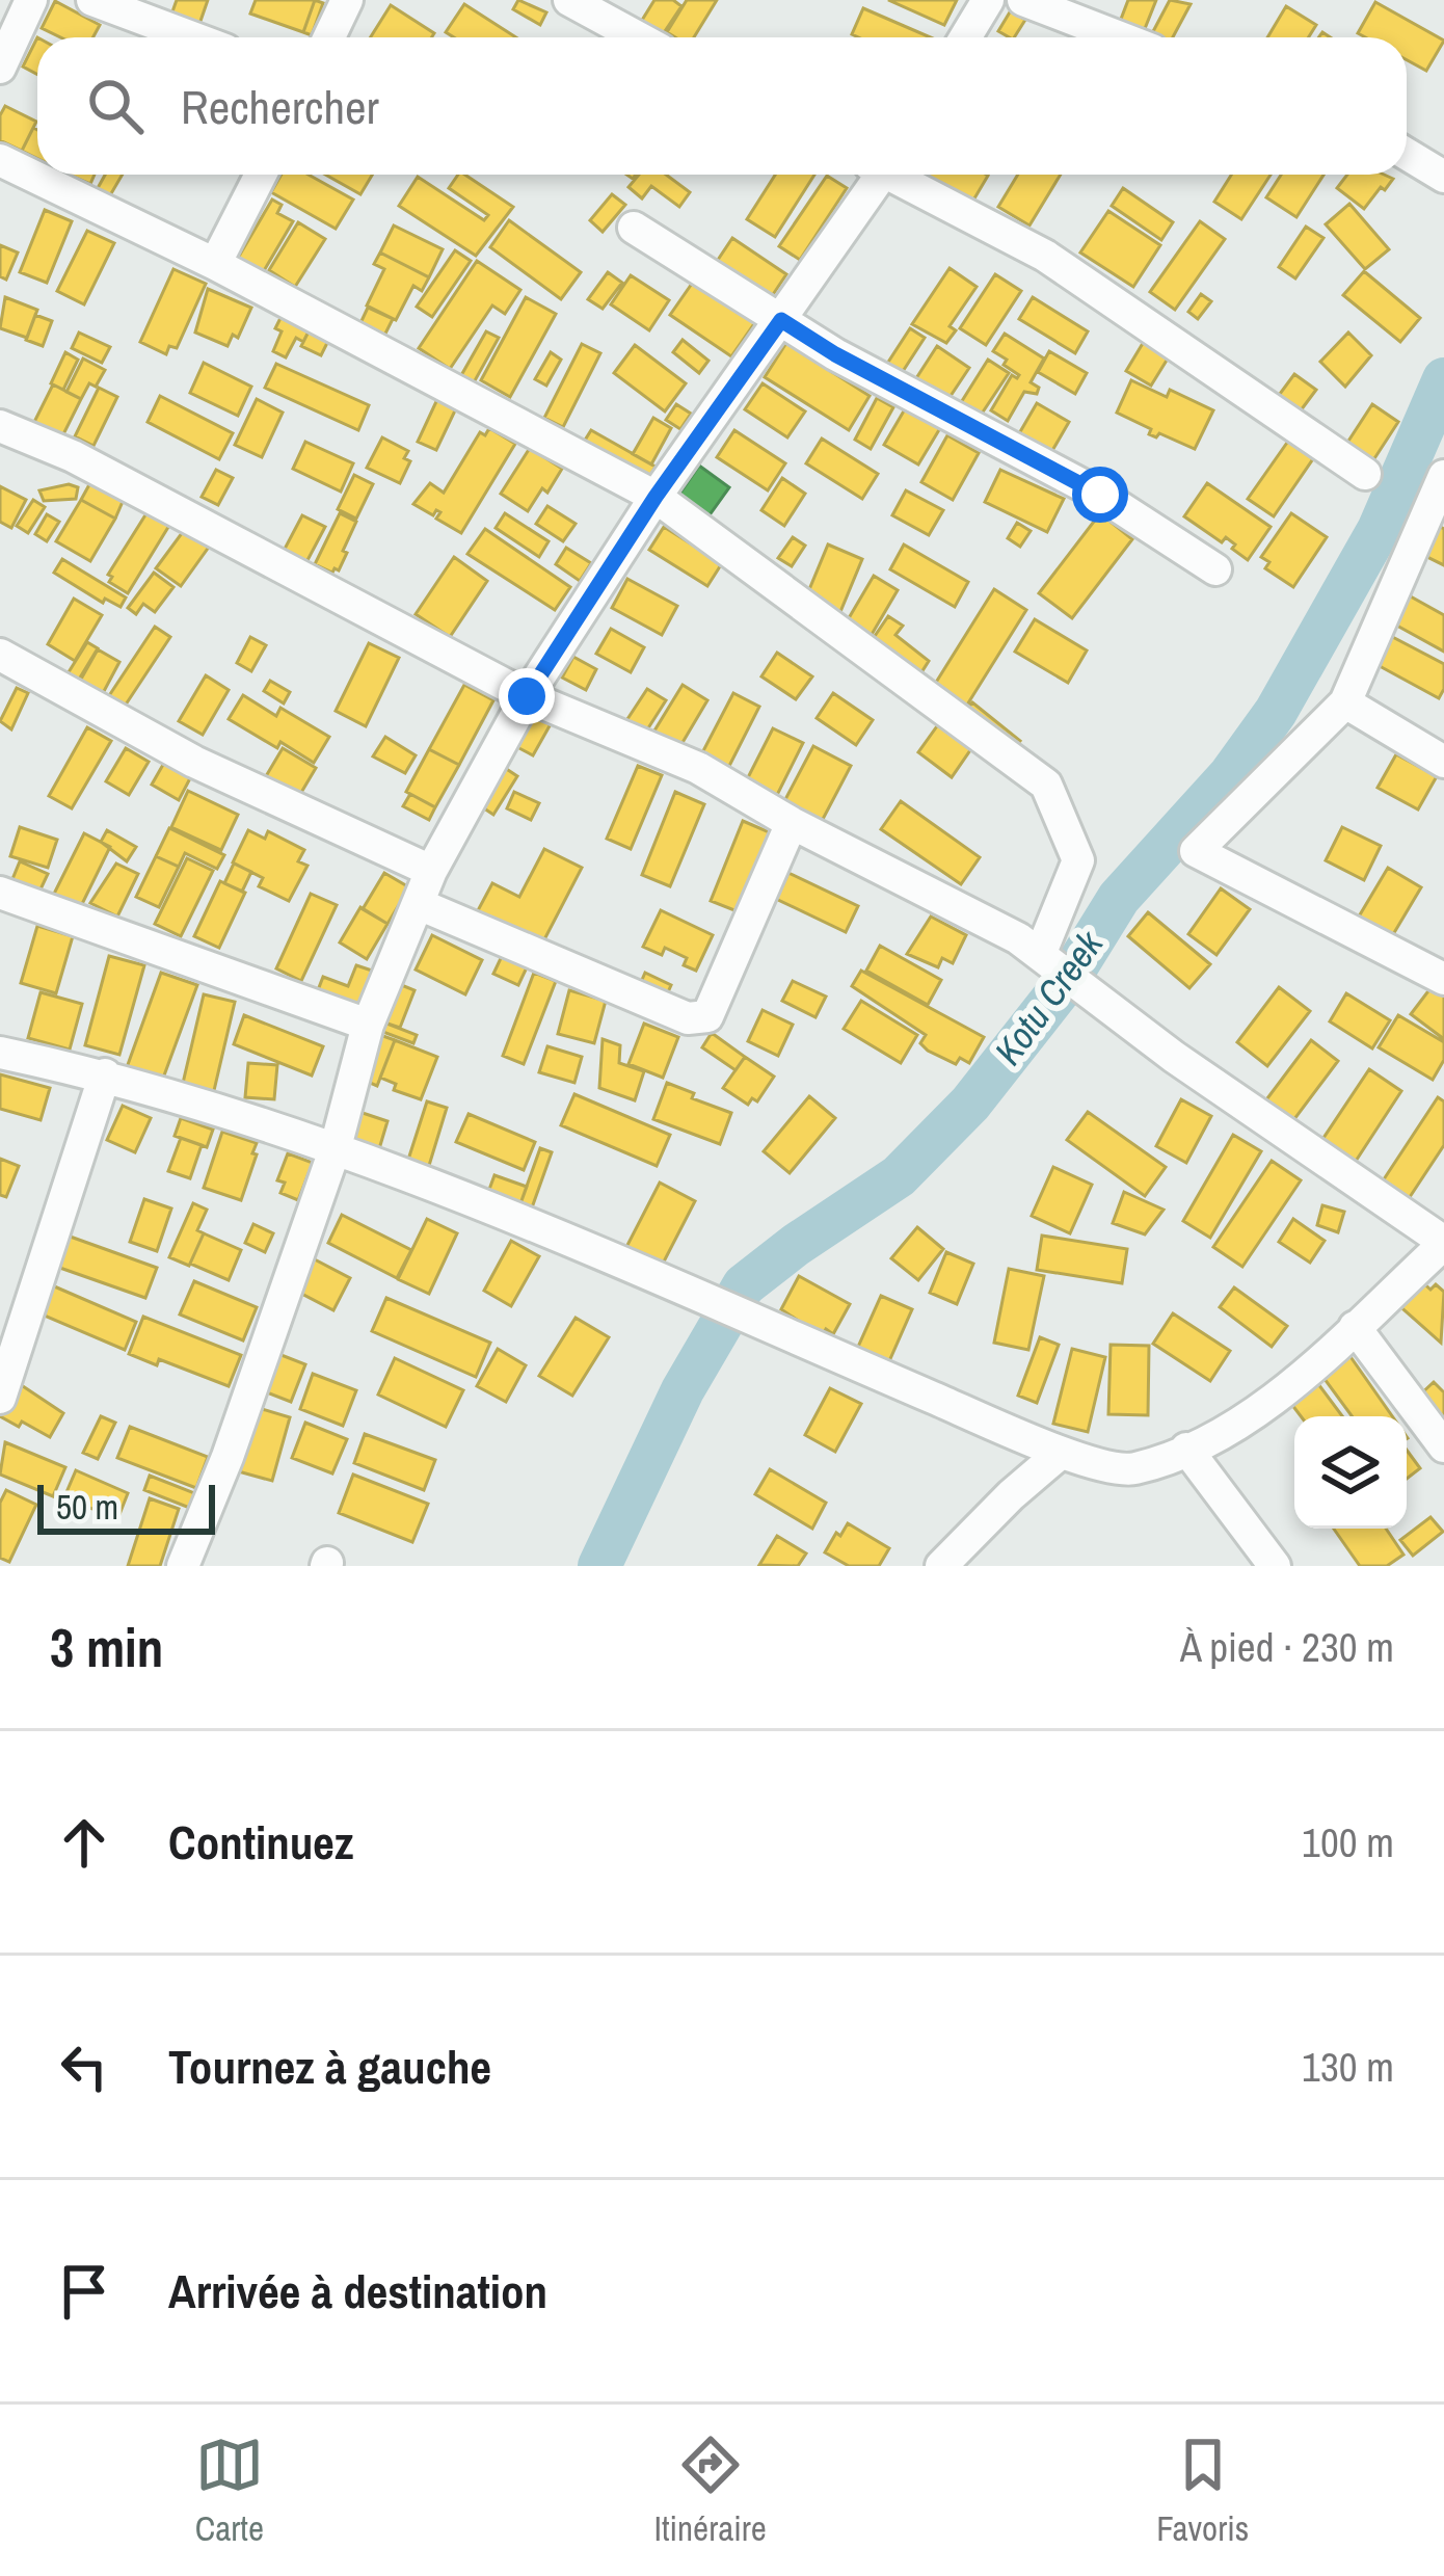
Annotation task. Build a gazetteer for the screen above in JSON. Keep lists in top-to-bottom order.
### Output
{
  "water": ["Kotu Creek"],
  "scale_bar": "50 m",
  "page": {
    "search": "Rechercher",
    "scale": "50 m",
    "heading": ["3 min", "À pied · 230 m"],
    "list": [
      ["Continuez", "100 m"],
      ["Tournez à gauche", "130 m"],
      "Arrivée à destination"
    ],
    "nav": ["Carte", "Itinéraire", "Favoris"]
  }
}
